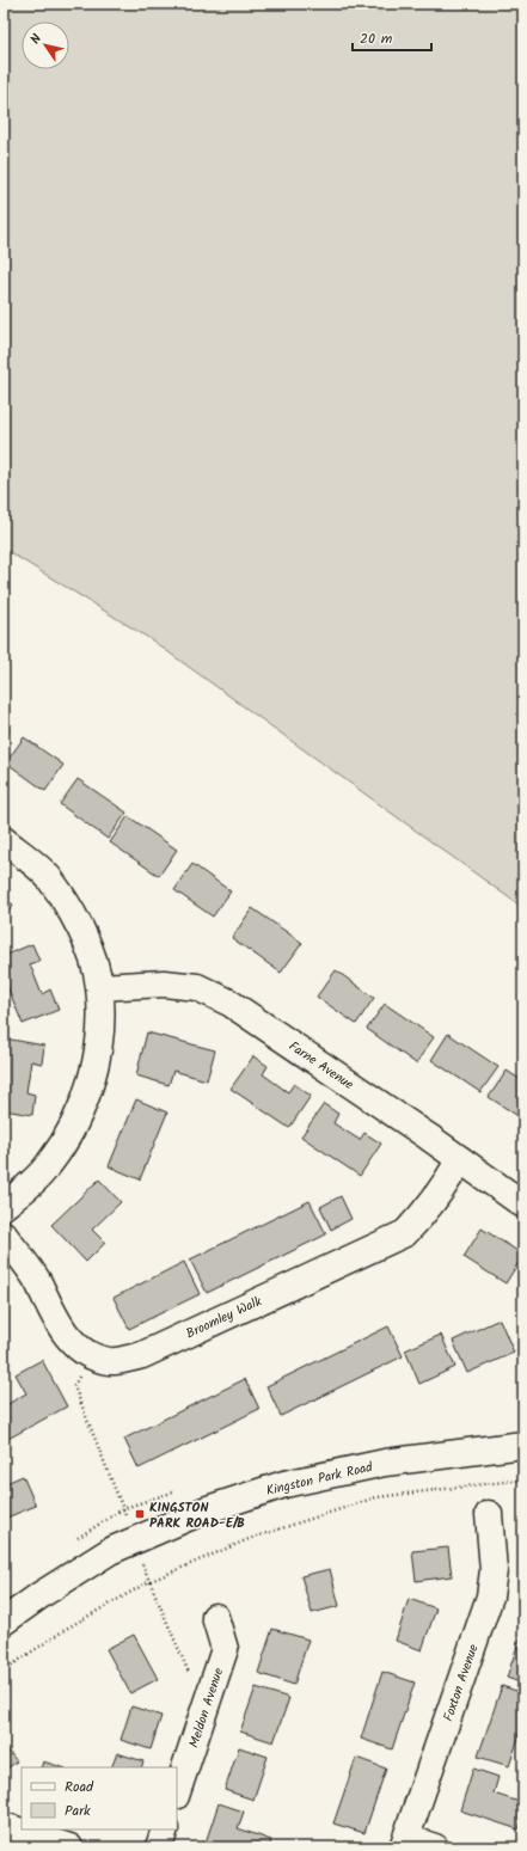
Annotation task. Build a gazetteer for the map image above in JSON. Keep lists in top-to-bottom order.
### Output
{
  "streets": {
    "street": [
      "Farne Avenue",
      "Broomley Walk",
      "Kingston Park Road",
      "Foxton Avenue",
      "Meldon Avenue"
    ]
  },
  "crossings": [
    ["Farne Avenue", "Broomley Walk"]
  ],
  "places": {
    "transit": ["KINGSTON PARK ROAD-E/B"]
  },
  "legend": ["Road", "Park"],
  "scale_bar": "20 m",
  "north": "top left"
}
